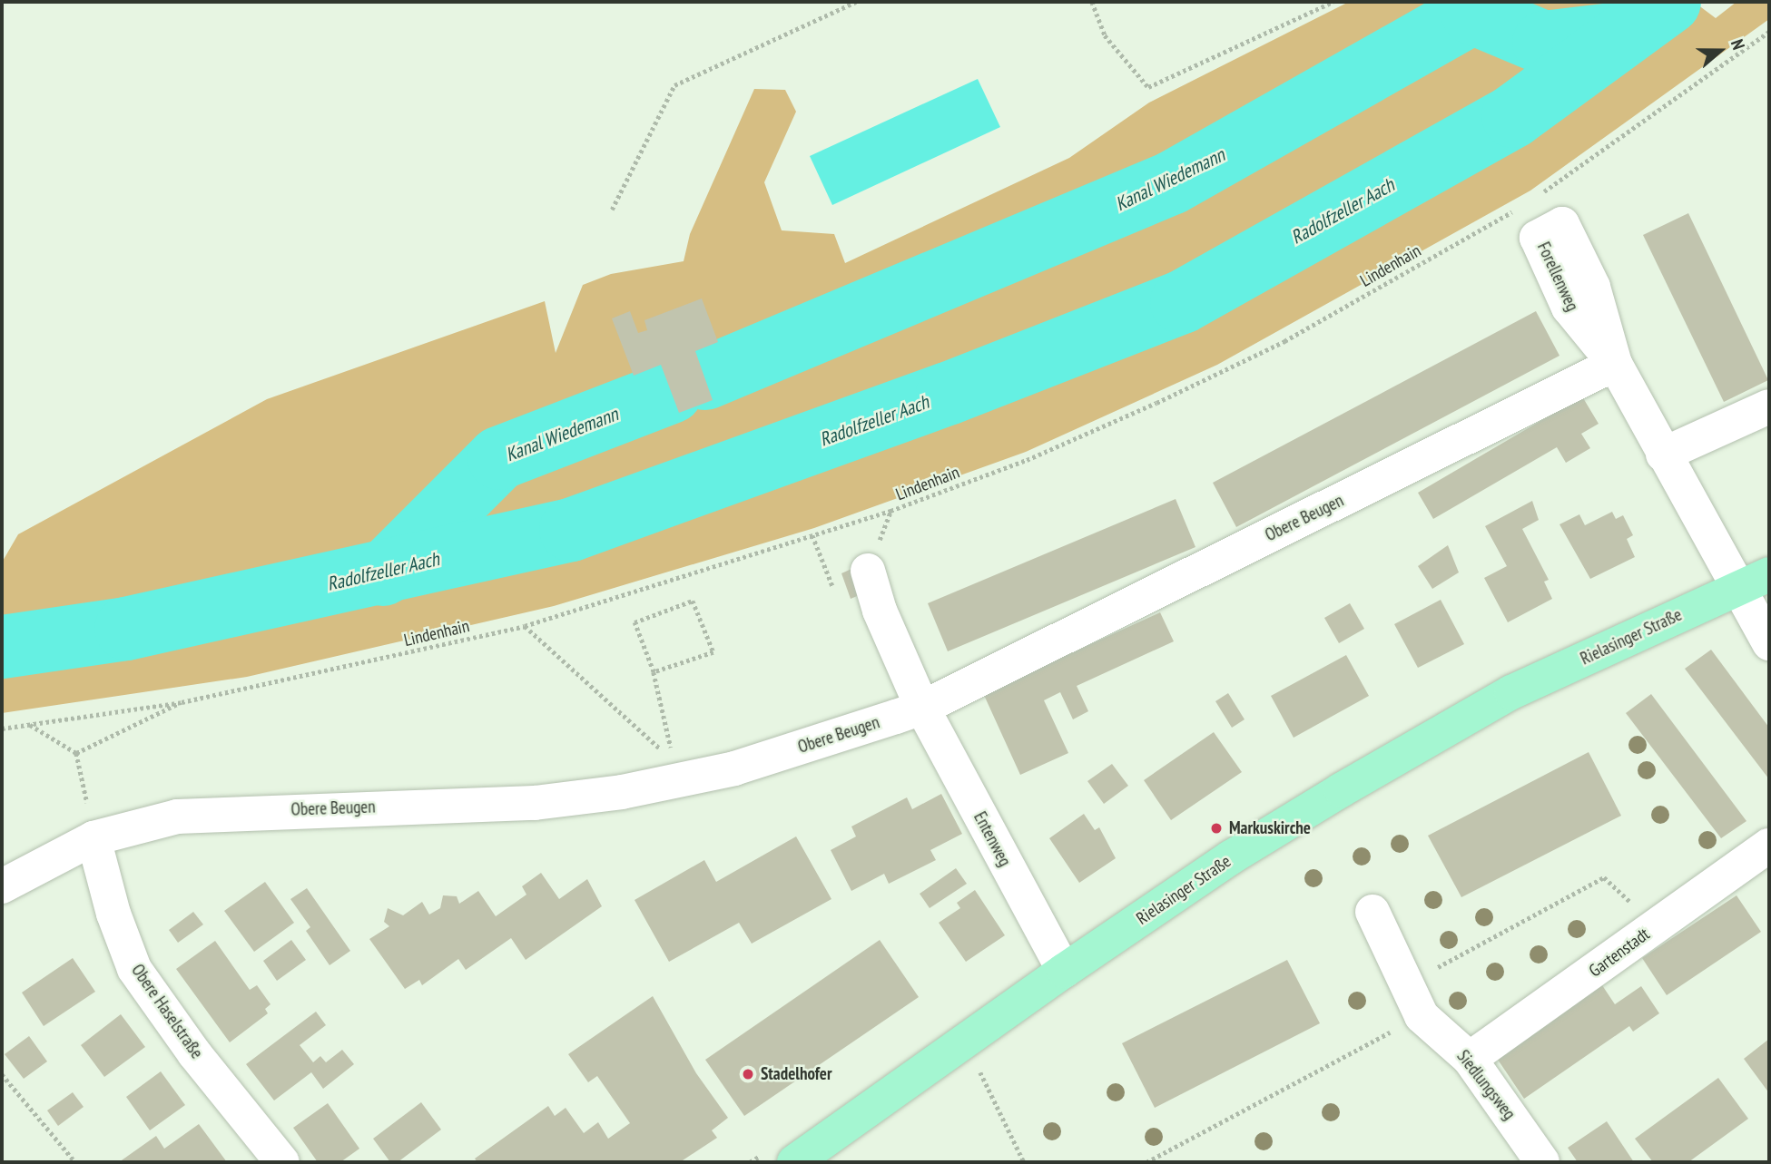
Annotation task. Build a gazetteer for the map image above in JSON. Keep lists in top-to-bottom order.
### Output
{
  "streets": {
    "main road": ["Rielasinger Straße"],
    "street": [
      "Obere Beugen",
      "Entenweg",
      "Gartenstadt",
      "Obere Haselstraße",
      "Siedlungsweg"
    ],
    "path": ["Lindenhain"]
  },
  "crossings": [
    ["Obere Beugen", "Entenweg"],
    ["Obere Beugen", "Obere Haselstraße"],
    ["Rielasinger Straße", "Entenweg"],
    ["Gartenstadt", "Siedlungsweg"]
  ],
  "water": ["Kanal Wiedemann", "Radolfzeller Aach"],
  "places": ["Markuskirche", "Stadelhofer"],
  "north": "right"
}
